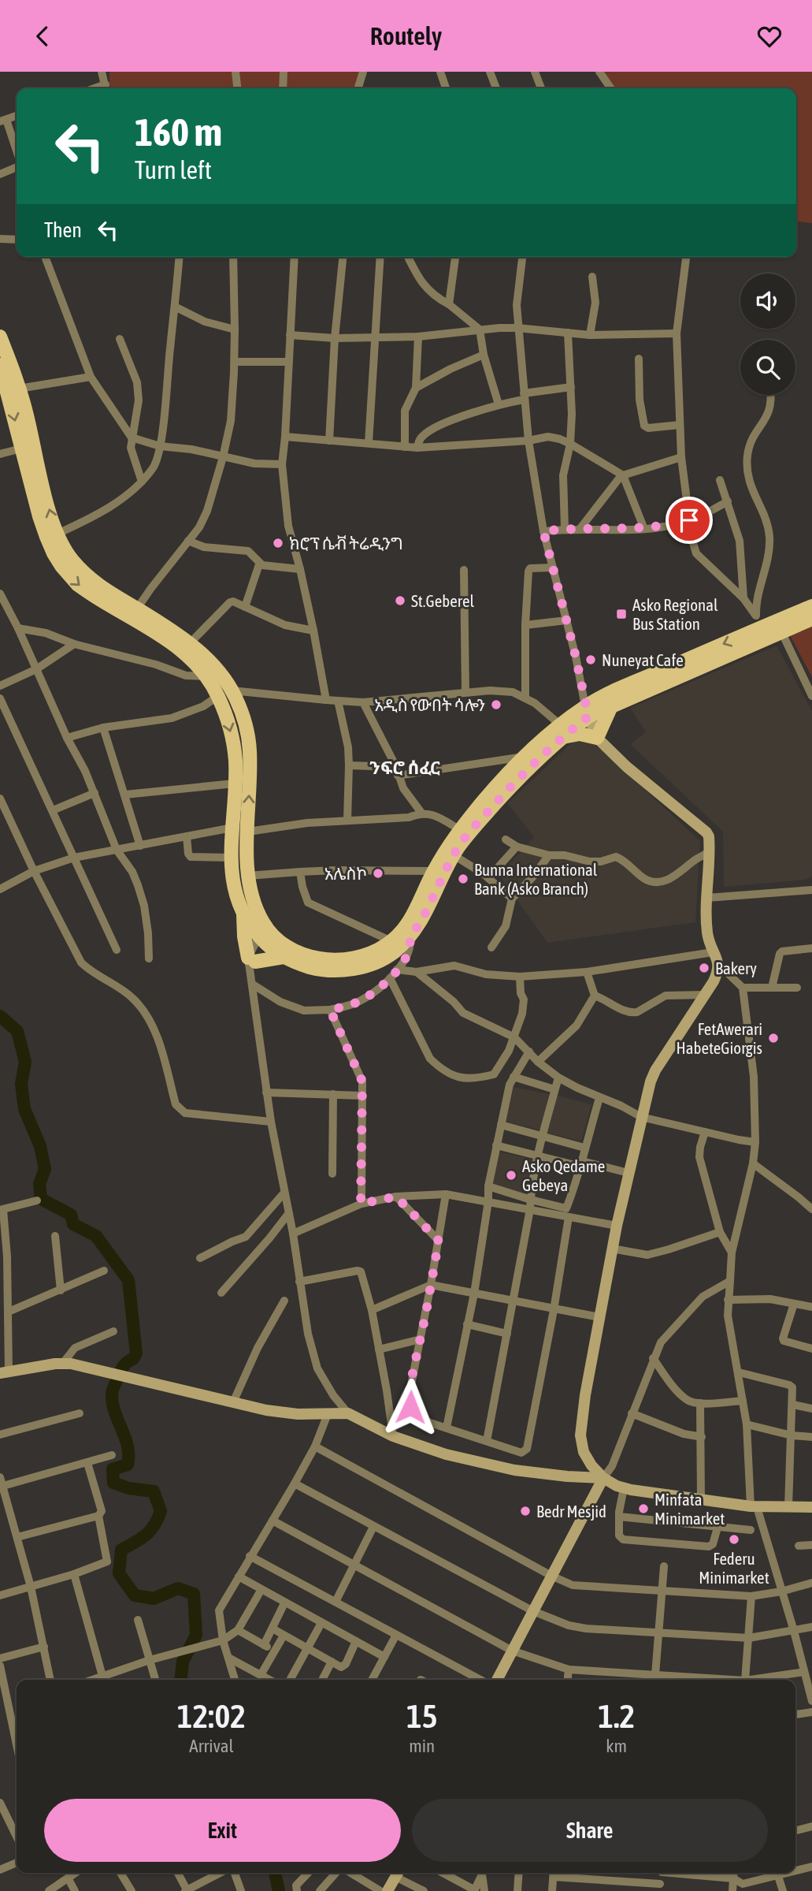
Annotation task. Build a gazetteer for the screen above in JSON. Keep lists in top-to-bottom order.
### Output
{
  "districts": ["ንፍሮ ሰፈር"],
  "places": {
    "other": [
      "ክሮፕ ሴቭ ትሬዲንግ",
      "St.Geberel",
      "Nuneyat Cafe",
      "አዲስ የውበት ሳሎን",
      "አሌስኮ",
      "Bunna International Bank (Asko Branch)",
      "Bakery",
      "FetAwerari HabeteGiorgis",
      "Asko Qedame Gebeya",
      "Minfata Minimarket",
      "Bedr Mesjid",
      "Federu Minimarket"
    ],
    "transit": ["Asko Regional Bus Station"]
  },
  "page": {
    "header": "Routely",
    "turn": ["160 m", "Turn left"],
    "then": "Then",
    "eta": [
      "12:02",
      "Arrival",
      "15",
      "min",
      "1.2",
      "km"
    ],
    "buttons": ["Exit", "Share"]
  }
}
